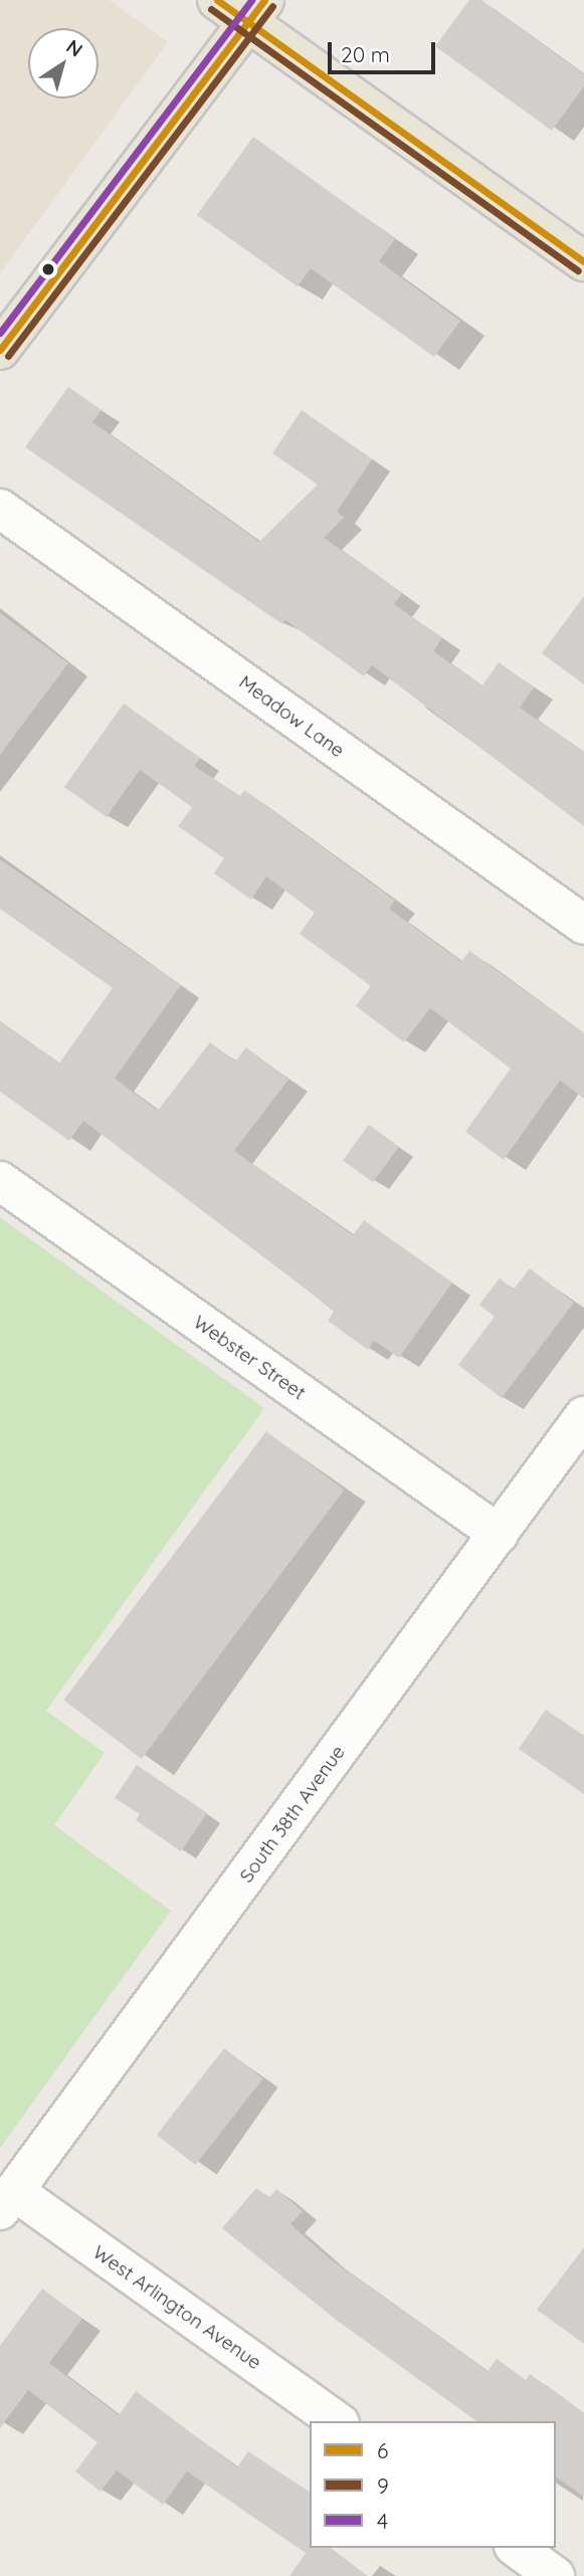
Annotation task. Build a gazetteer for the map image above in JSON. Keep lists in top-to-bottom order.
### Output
{
  "streets": {
    "street": [
      "Meadow Lane",
      "Webster Street",
      "South 38th Avenue",
      "West Arlington Avenue"
    ]
  },
  "crossings": [
    ["Webster Street", "South 38th Avenue"],
    ["South 38th Avenue", "West Arlington Avenue"]
  ],
  "lines": ["transit line 6", "transit line 4", "transit line 9"],
  "legend": ["6", "9", "4"],
  "scale_bar": "20 m",
  "north": "top right"
}
